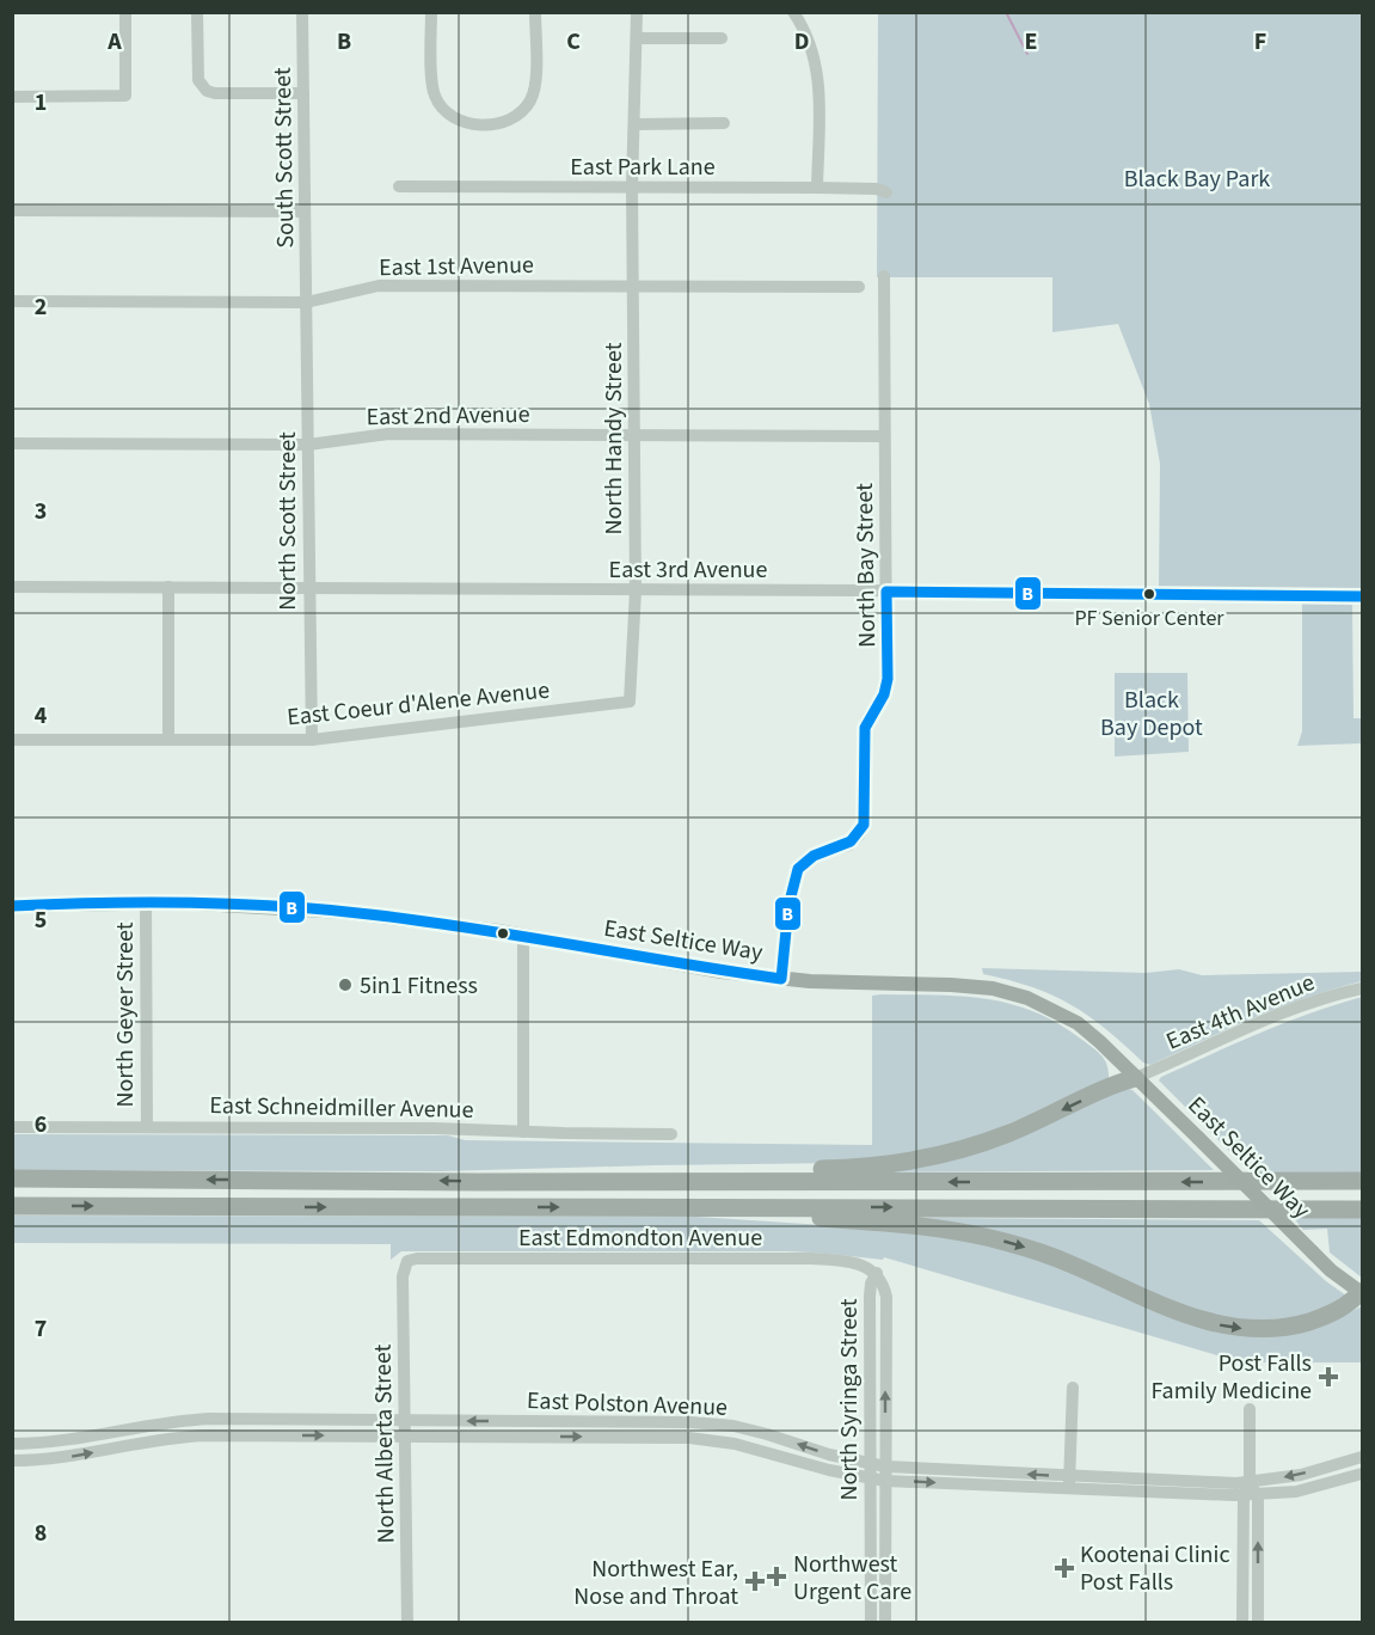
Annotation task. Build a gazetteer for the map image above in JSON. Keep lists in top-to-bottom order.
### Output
{
  "streets": {
    "main road": ["East Seltice Way"],
    "street": [
      "South Scott Street",
      "East Park Lane",
      "East 1st Avenue",
      "East 2nd Avenue",
      "North Handy Street",
      "North Scott Street",
      "North Bay Street",
      "East 3rd Avenue",
      "East Coeur d'Alene Avenue",
      "East 4th Avenue",
      "North Geyer Street",
      "East Schneidmiller Avenue",
      "East Edmondton Avenue",
      "North Syringa Street",
      "East Polston Avenue",
      "North Alberta Street"
    ]
  },
  "crossings": [
    ["South Scott Street", "East 1st Avenue"],
    ["South Scott Street", "North Scott Street"],
    ["East Park Lane", "North Handy Street"],
    ["East 1st Avenue", "North Handy Street"],
    ["East 1st Avenue", "North Scott Street"],
    ["East 2nd Avenue", "North Handy Street"],
    ["East 2nd Avenue", "North Scott Street"],
    ["East 2nd Avenue", "North Bay Street"],
    ["North Handy Street", "East 3rd Avenue"],
    ["North Handy Street", "East Coeur d'Alene Avenue"],
    ["North Scott Street", "East 3rd Avenue"],
    ["North Scott Street", "East Coeur d'Alene Avenue"],
    ["North Bay Street", "East 3rd Avenue"],
    ["North Bay Street", "East Seltice Way"],
    ["East 3rd Avenue", "East Coeur d'Alene Avenue"],
    ["East Seltice Way", "East 4th Avenue"],
    ["East Seltice Way", "North Geyer Street"],
    ["North Geyer Street", "East Schneidmiller Avenue"],
    ["East Edmondton Avenue", "North Syringa Street"],
    ["East Edmondton Avenue", "North Alberta Street"],
    ["North Syringa Street", "East Polston Avenue"],
    ["East Polston Avenue", "North Alberta Street"]
  ],
  "parks": ["Black Bay Park", "Black Bay Depot"],
  "places": {
    "other": ["PF Senior Center", "5in1 Fitness"],
    "health": [
      "Post Falls Family Medicine",
      "Kootenai Clinic Post Falls",
      "Northwest Urgent Care",
      "Northwest Ear, Nose and Throat"
    ]
  },
  "lines": ["transit line B"],
  "grid": {
    "columns": [
      "A",
      "B",
      "C",
      "D",
      "E",
      "F"
    ],
    "rows": [
      "1",
      "2",
      "3",
      "4",
      "5",
      "6",
      "7",
      "8"
    ]
  }
}
